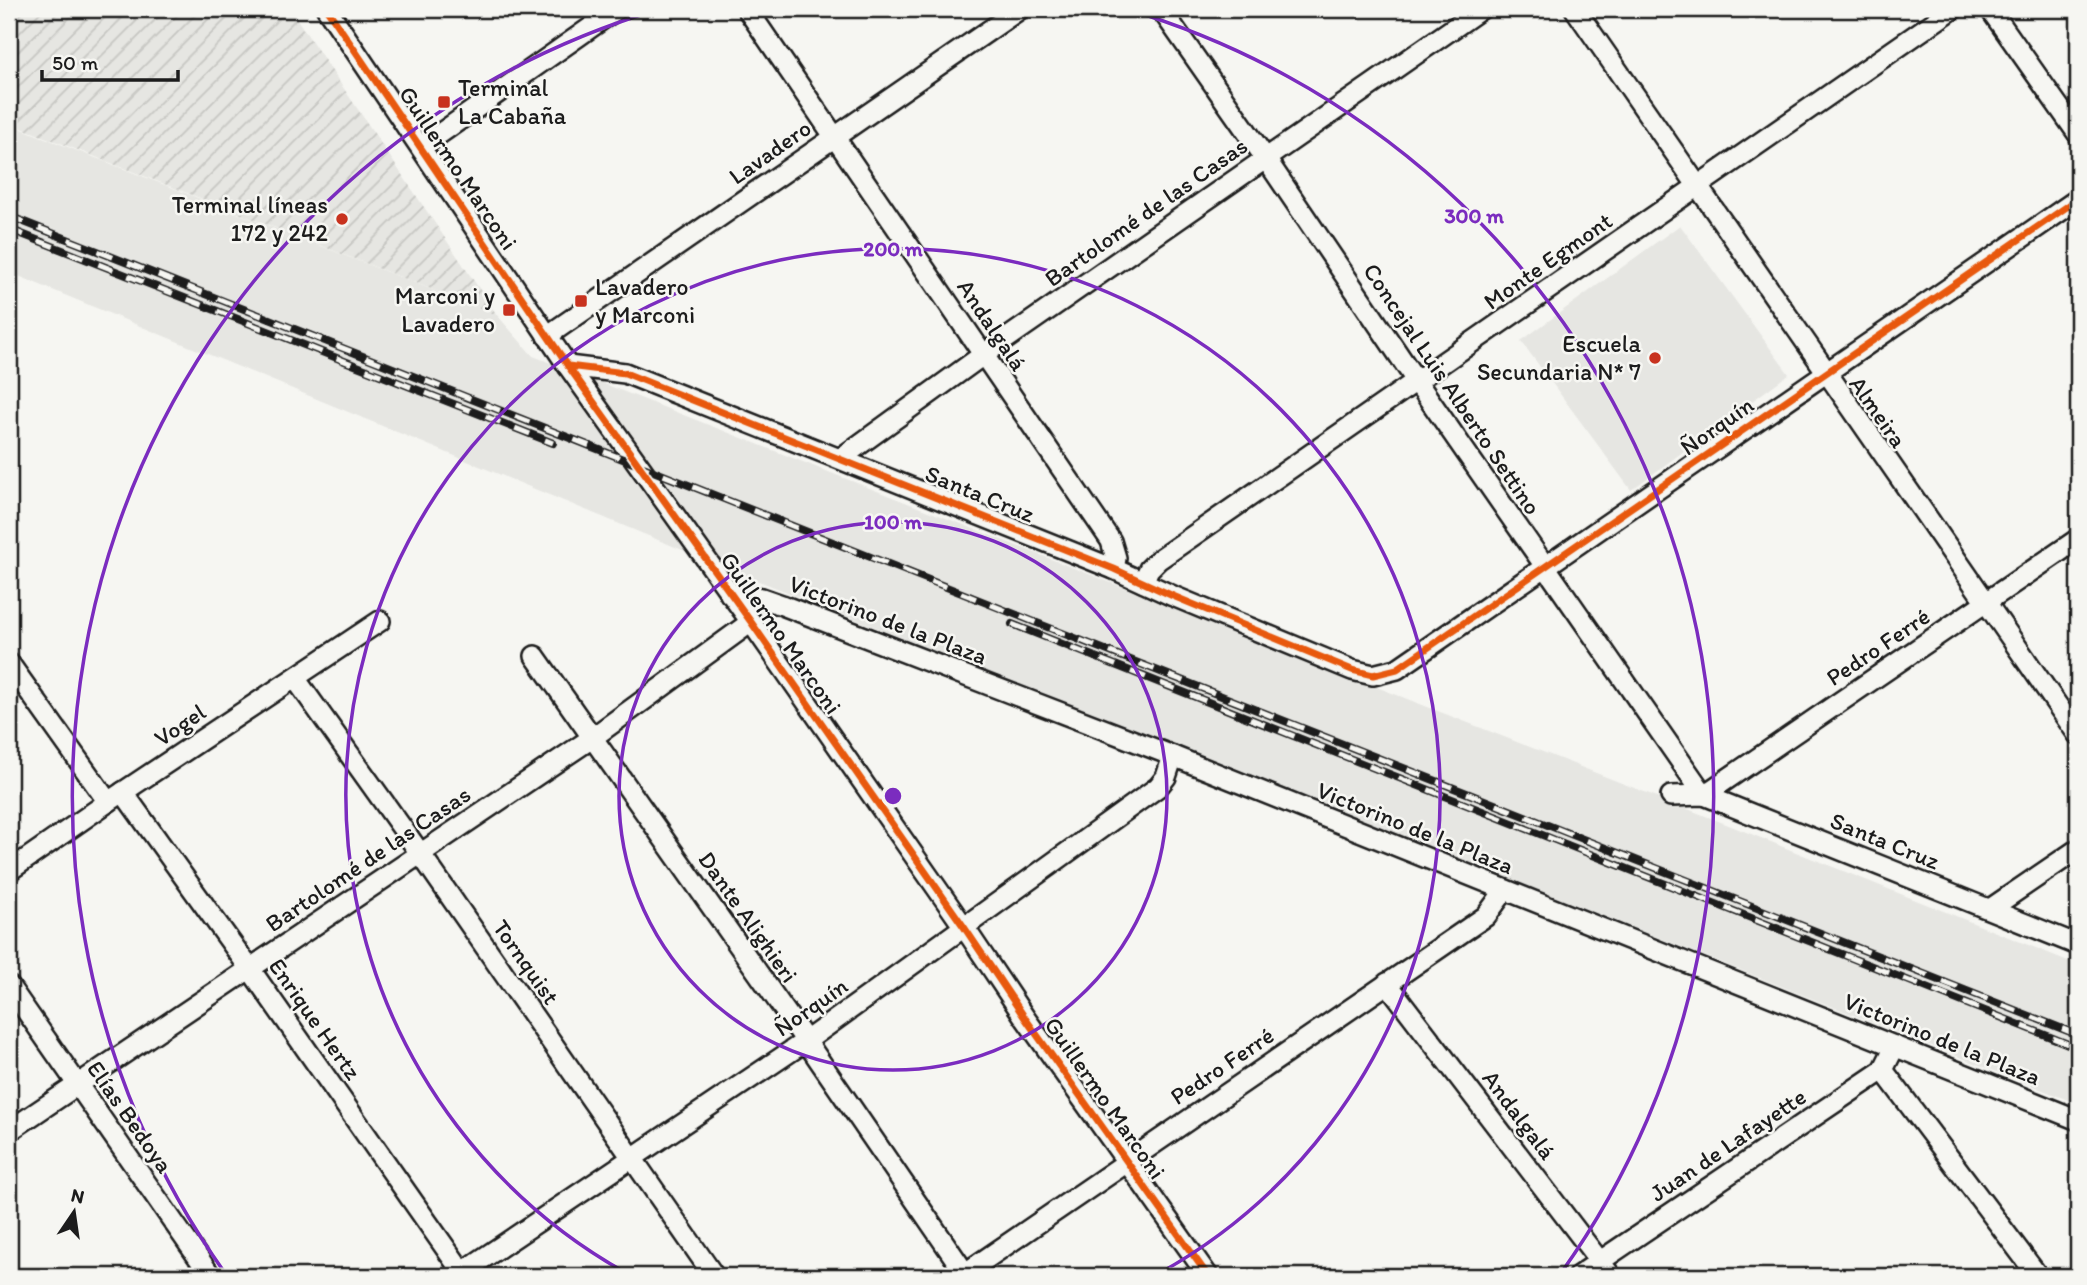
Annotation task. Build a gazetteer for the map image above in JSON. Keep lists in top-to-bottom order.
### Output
{
  "streets": {
    "street": [
      "Lavadero",
      "Guillermo Marconi",
      "Bartolomé de las Casas",
      "Monte Egmont",
      "Andalgalá",
      "Concejal Luis Alberto Settino",
      "Almeira",
      "Ñorquín",
      "Santa Cruz",
      "Victorino de la Plaza",
      "Pedro Ferré",
      "Vogel",
      "Dante Alighieri",
      "Tornquist",
      "Enrique Hertz",
      "Elías Bedoya",
      "Juan de Lafayette"
    ]
  },
  "crossings": [
    ["Lavadero", "Guillermo Marconi"],
    ["Lavadero", "Andalgalá"],
    ["Guillermo Marconi", "Bartolomé de las Casas"],
    ["Guillermo Marconi", "Ñorquín"],
    ["Guillermo Marconi", "Santa Cruz"],
    ["Guillermo Marconi", "Victorino de la Plaza"],
    ["Guillermo Marconi", "Pedro Ferré"],
    ["Bartolomé de las Casas", "Andalgalá"],
    ["Bartolomé de las Casas", "Concejal Luis Alberto Settino"],
    ["Bartolomé de las Casas", "Santa Cruz"],
    ["Bartolomé de las Casas", "Dante Alighieri"],
    ["Bartolomé de las Casas", "Tornquist"],
    ["Bartolomé de las Casas", "Enrique Hertz"],
    ["Bartolomé de las Casas", "Elías Bedoya"],
    ["Monte Egmont", "Concejal Luis Alberto Settino"],
    ["Monte Egmont", "Almeira"],
    ["Monte Egmont", "Santa Cruz"],
    ["Andalgalá", "Santa Cruz"],
    ["Andalgalá", "Pedro Ferré"],
    ["Andalgalá", "Juan de Lafayette"],
    ["Concejal Luis Alberto Settino", "Ñorquín"],
    ["Concejal Luis Alberto Settino", "Santa Cruz"],
    ["Concejal Luis Alberto Settino", "Pedro Ferré"],
    ["Almeira", "Ñorquín"],
    ["Almeira", "Pedro Ferré"],
    ["Ñorquín", "Santa Cruz"],
    ["Ñorquín", "Victorino de la Plaza"],
    ["Ñorquín", "Dante Alighieri"],
    ["Ñorquín", "Tornquist"],
    ["Ñorquín", "Enrique Hertz"],
    ["Santa Cruz", "Pedro Ferré"],
    ["Victorino de la Plaza", "Pedro Ferré"],
    ["Victorino de la Plaza", "Juan de Lafayette"],
    ["Pedro Ferré", "Dante Alighieri"],
    ["Vogel", "Tornquist"],
    ["Vogel", "Enrique Hertz"]
  ],
  "places": {
    "transit": ["Terminal La Cabaña", "Lavadero y Marconi", "Marconi y Lavadero"],
    "other": ["Terminal líneas 172 y 242", "Escuela Secundaria N* 7"]
  },
  "scale_bar": "50 m",
  "north": "top",
  "rings": ["300 m", "200 m", "100 m"]
}
